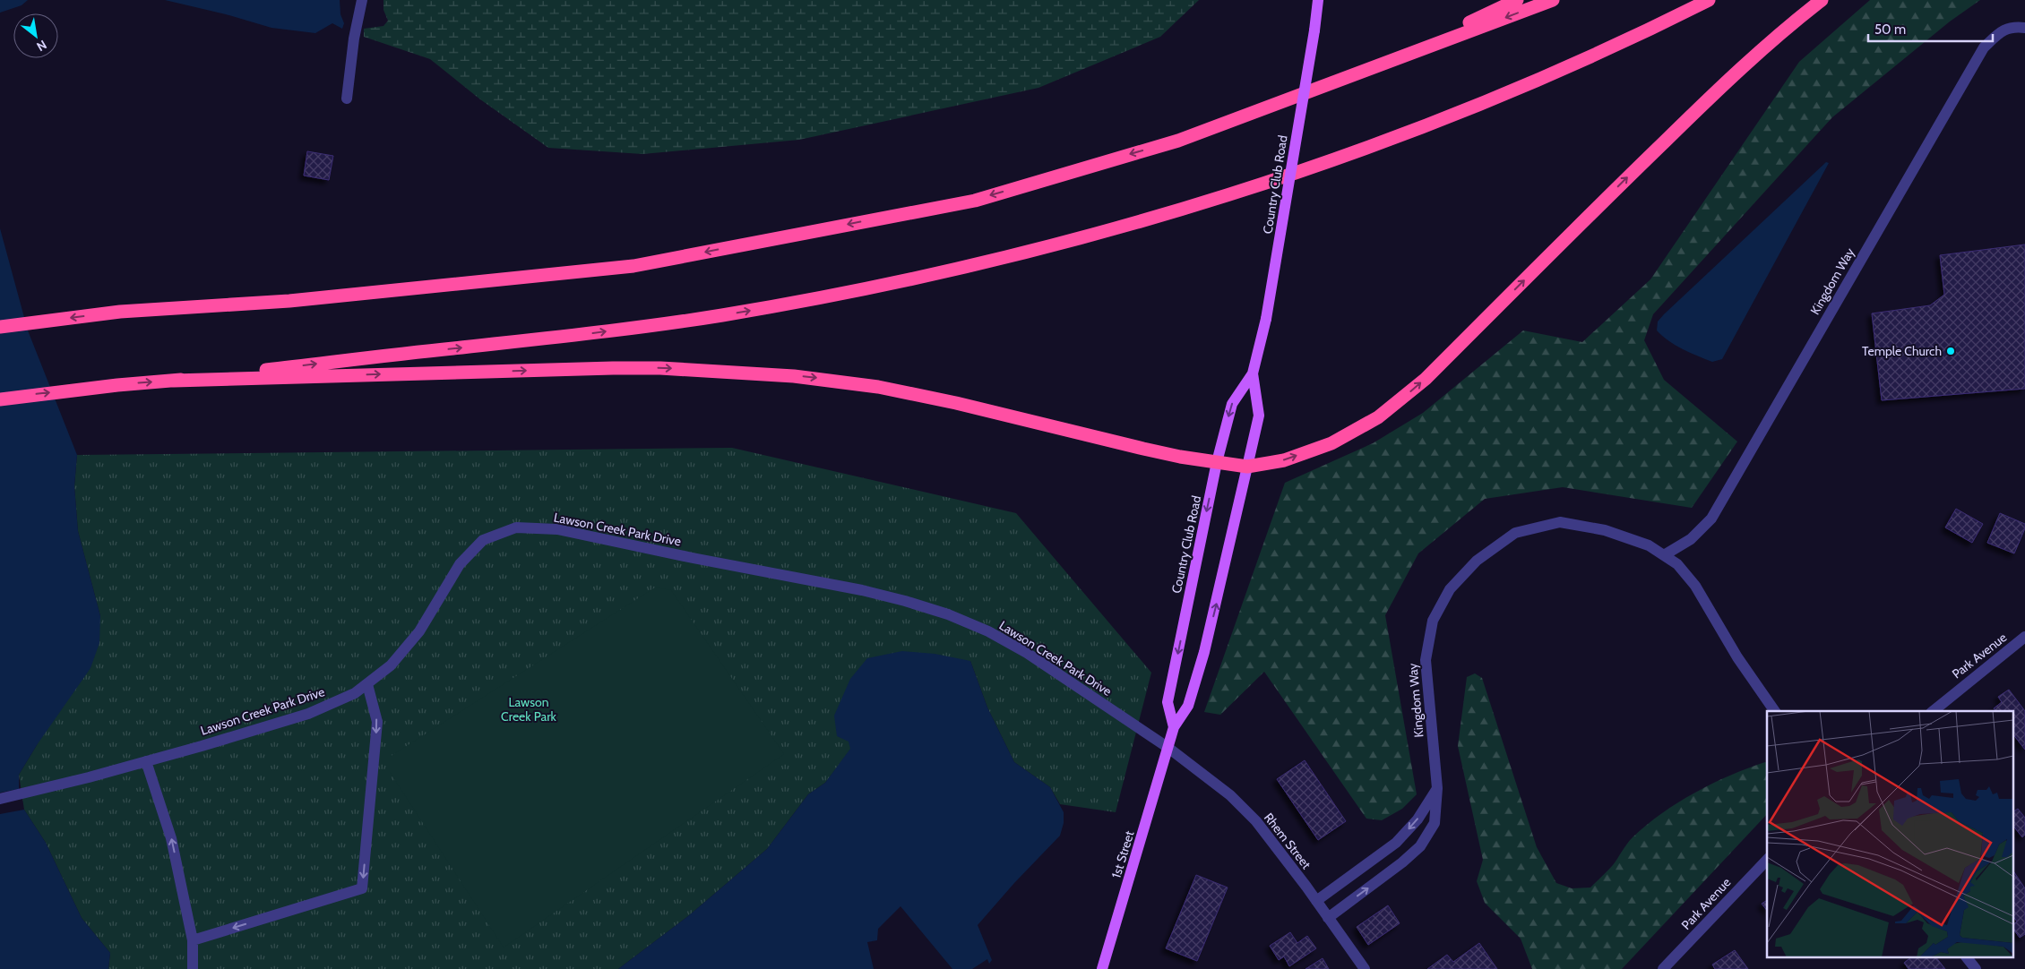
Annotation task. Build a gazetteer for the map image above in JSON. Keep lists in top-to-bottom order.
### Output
{
  "streets": {
    "main road": ["Country Club Road", "1st Street"],
    "street": [
      "Kingdom Way",
      "Lawson Creek Park Drive",
      "Park Avenue",
      "Rhem Street"
    ]
  },
  "crossings": [
    ["Country Club Road", "Lawson Creek Park Drive"],
    ["Country Club Road", "Rhem Street"],
    ["Country Club Road", "1st Street"],
    ["Kingdom Way", "Rhem Street"],
    ["Lawson Creek Park Drive", "Rhem Street"],
    ["Lawson Creek Park Drive", "1st Street"],
    ["Rhem Street", "1st Street"]
  ],
  "parks": ["Lawson Creek Park"],
  "places": ["Temple Church"],
  "scale_bar": "50 m",
  "north": "bottom right"
}
